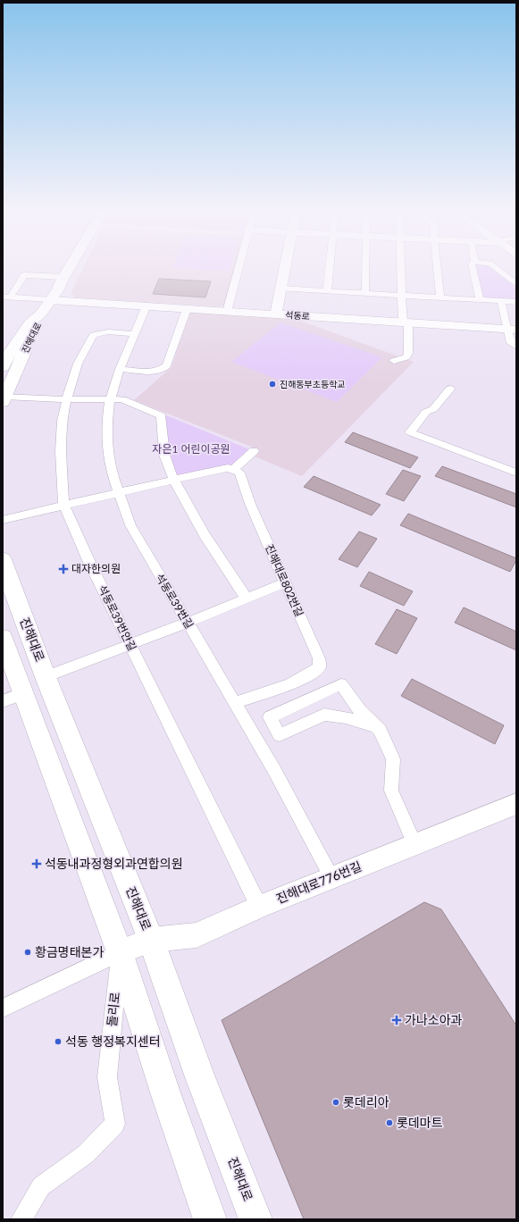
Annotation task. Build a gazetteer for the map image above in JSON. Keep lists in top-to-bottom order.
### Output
{
  "streets": {
    "main road": ["진해대로"],
    "street": [
      "석동로",
      "진해대로802번길",
      "석동로39번길",
      "석동로39번안길",
      "진해대로776번길",
      "돌리로"
    ]
  },
  "crossings": [
    ["석동로", "석동로39번길"],
    ["진해대로", "진해대로776번길"],
    ["진해대로802번길", "석동로39번길"],
    ["석동로39번길", "석동로39번안길"],
    ["석동로39번길", "진해대로776번길"],
    ["석동로39번안길", "진해대로776번길"],
    ["진해대로776번길", "돌리로"]
  ],
  "parks": ["자은1 어린이공원"],
  "places": {
    "other": [
      "진해동부초등학교",
      "황금명태본가",
      "석동 행정복지센터",
      "롯데리아",
      "롯데마트"
    ],
    "health": ["대자한의원", "석동내과정형외과연합의원", "가나소아과"]
  }
}
